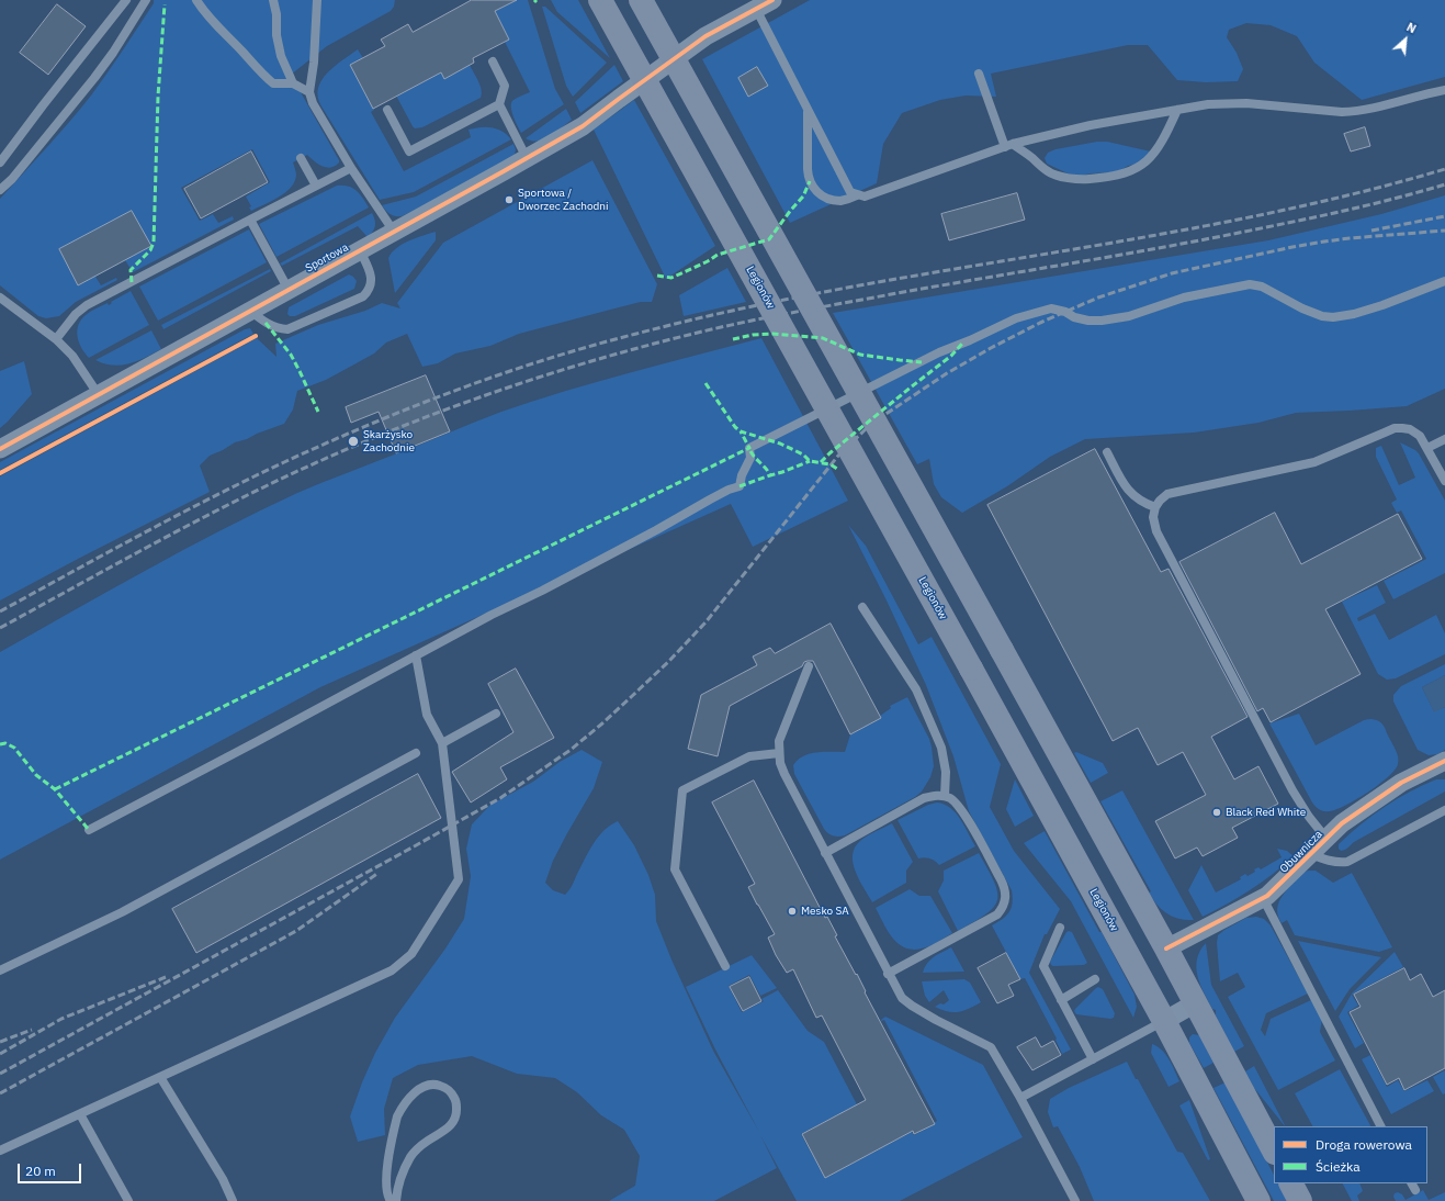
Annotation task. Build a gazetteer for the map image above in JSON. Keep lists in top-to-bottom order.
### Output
{
  "streets": {
    "main road": ["Legionów"],
    "street": ["Sportowa", "Obuwnicza"]
  },
  "places": [
    "Sportowa / Dworzec Zachodni",
    "Skarżysko Zachodnie",
    "Black Red White",
    "Mesko SA"
  ],
  "legend": ["Droga rowerowa", "Ścieżka"],
  "scale_bar": "20 m",
  "north": "top right"
}
